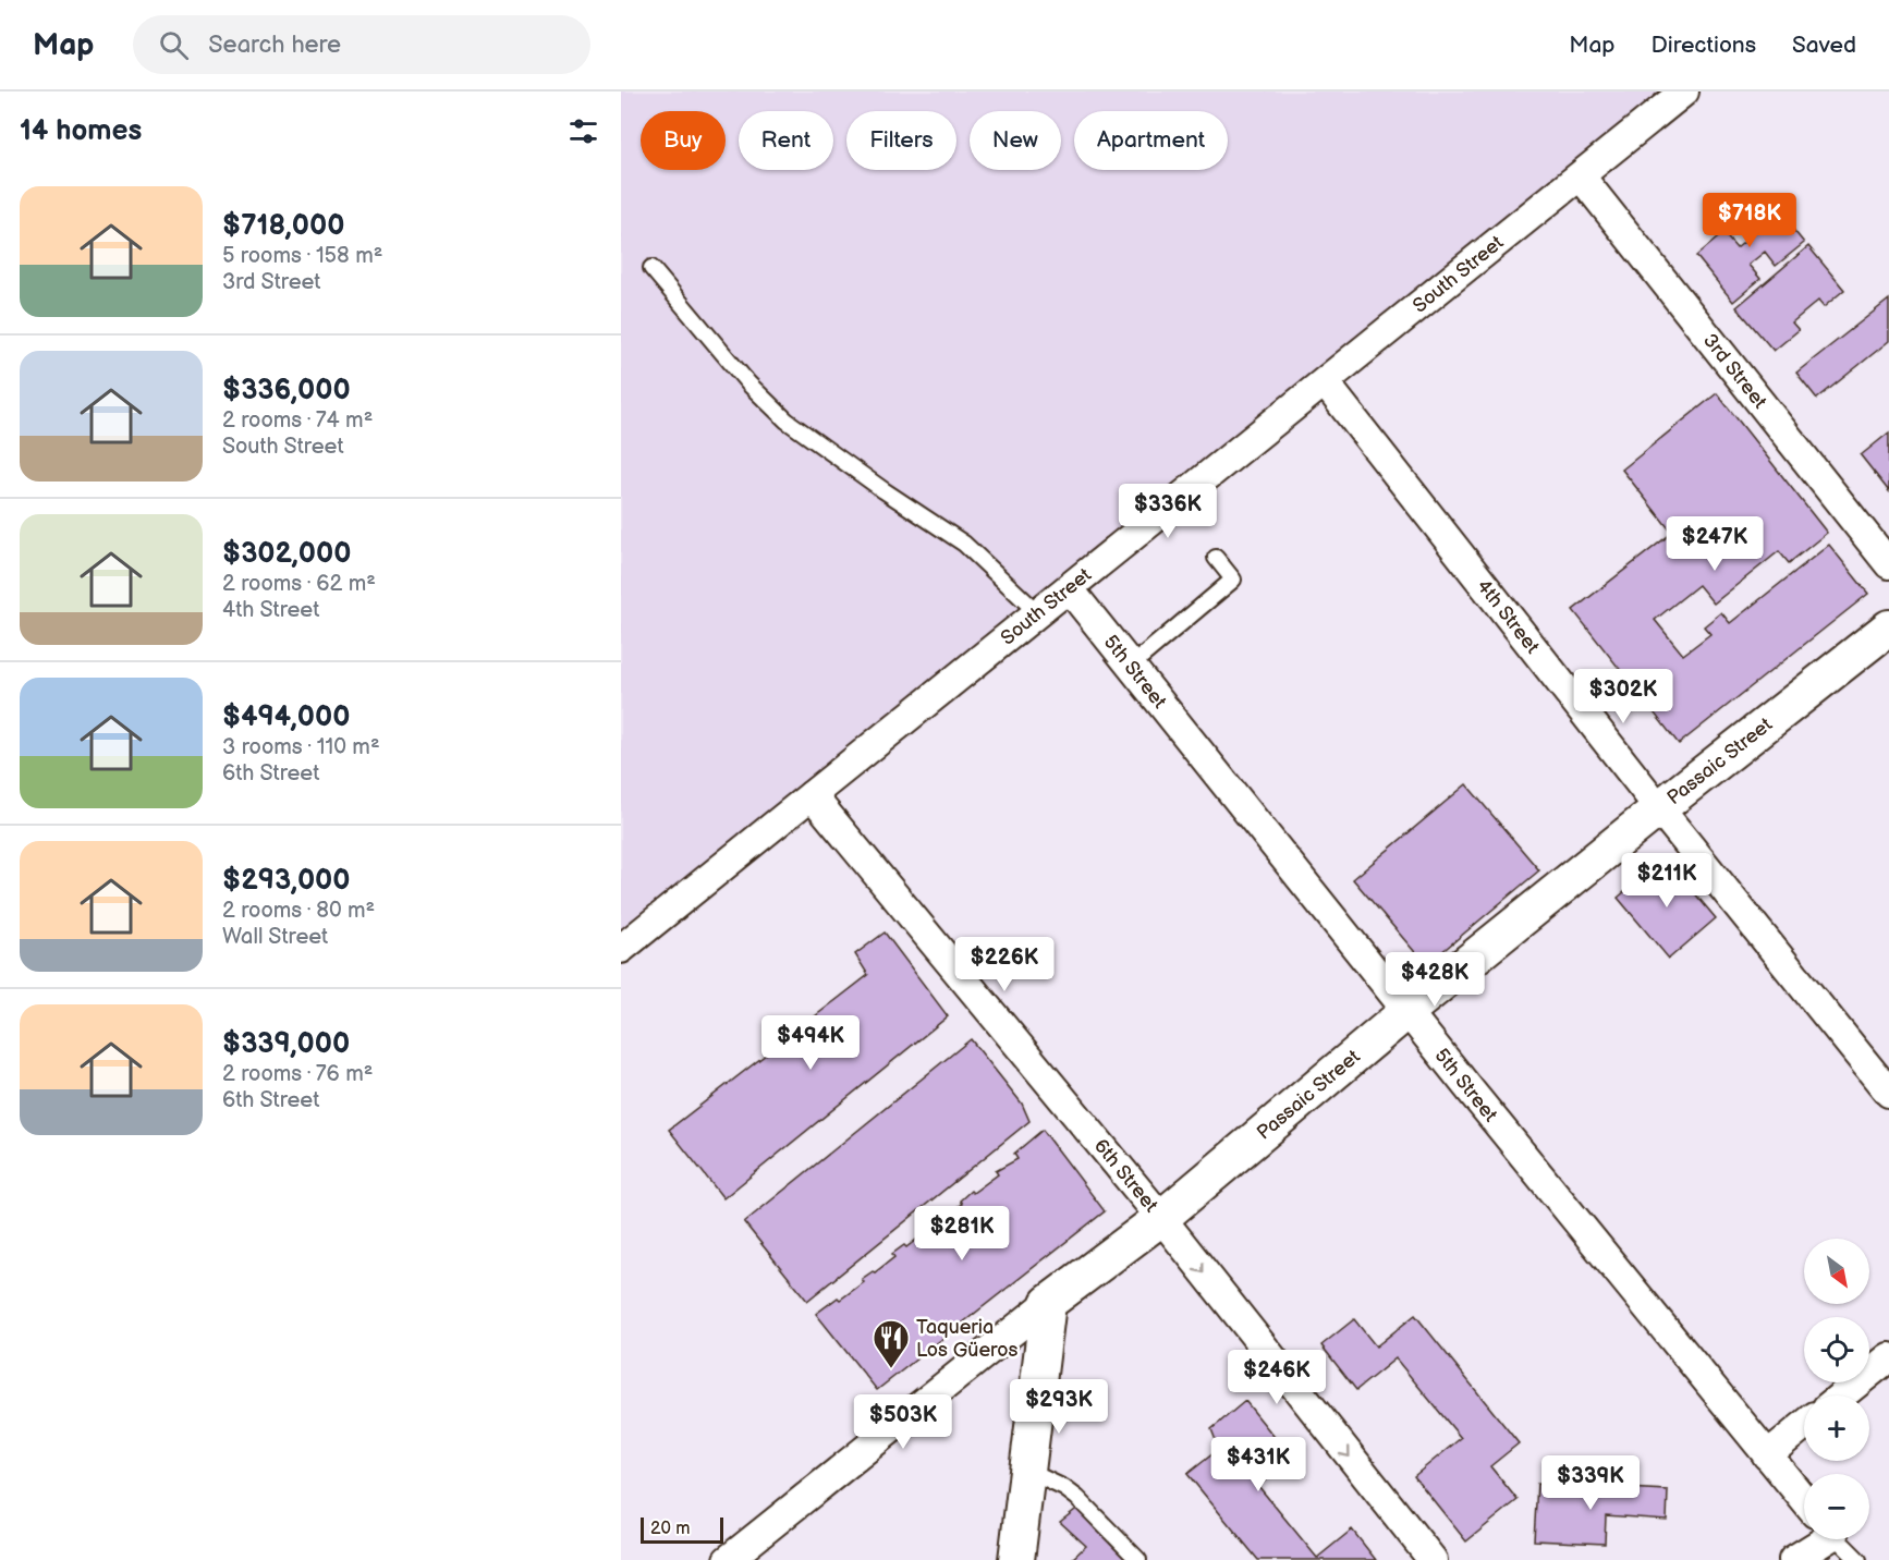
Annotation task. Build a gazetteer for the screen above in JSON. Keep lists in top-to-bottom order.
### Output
{
  "streets": {
    "street": [
      "South Street",
      "3rd Street",
      "4th Street",
      "5th Street",
      "Passaic Street",
      "6th Street"
    ]
  },
  "crossings": [
    ["South Street", "3rd Street"],
    ["South Street", "4th Street"],
    ["South Street", "5th Street"],
    ["South Street", "6th Street"],
    ["4th Street", "Passaic Street"],
    ["5th Street", "Passaic Street"],
    ["Passaic Street", "6th Street"]
  ],
  "one_way": ["6th Street"],
  "places": {
    "restaurant": ["Taqueria Los Güeros"]
  },
  "scale_bar": "20 m",
  "north": "bottom right",
  "page": {
    "header": "Map",
    "search": "Search here",
    "nav": ["Map", "Directions", "Saved"],
    "heading": "14 homes",
    "chip": [
      "Buy",
      "Rent",
      "Filters",
      "New",
      "Apartment"
    ],
    "list": [
      {
        "name": "$718,000",
        "note": "5 rooms · 158 m² · 3rd Street"
      },
      {
        "name": "$336,000",
        "note": "2 rooms · 74 m² · South Street"
      },
      {
        "name": "$302,000",
        "note": "2 rooms · 62 m² · 4th Street"
      },
      {
        "name": "$494,000",
        "note": "3 rooms · 110 m² · 6th Street"
      },
      {
        "name": "$293,000",
        "note": "2 rooms · 80 m² · Wall Street"
      },
      {
        "name": "$339,000",
        "note": "2 rooms · 76 m² · 6th Street"
      }
    ],
    "price": [
      "$718K",
      "$336K",
      "$247K",
      "$302K",
      "$211K",
      "$226K",
      "$428K",
      "$494K",
      "$281K",
      "$246K",
      "$293K",
      "$503K",
      "$431K",
      "$339K"
    ],
    "map_buttons": ["+", "−"],
    "scale": "20 m"
  }
}
